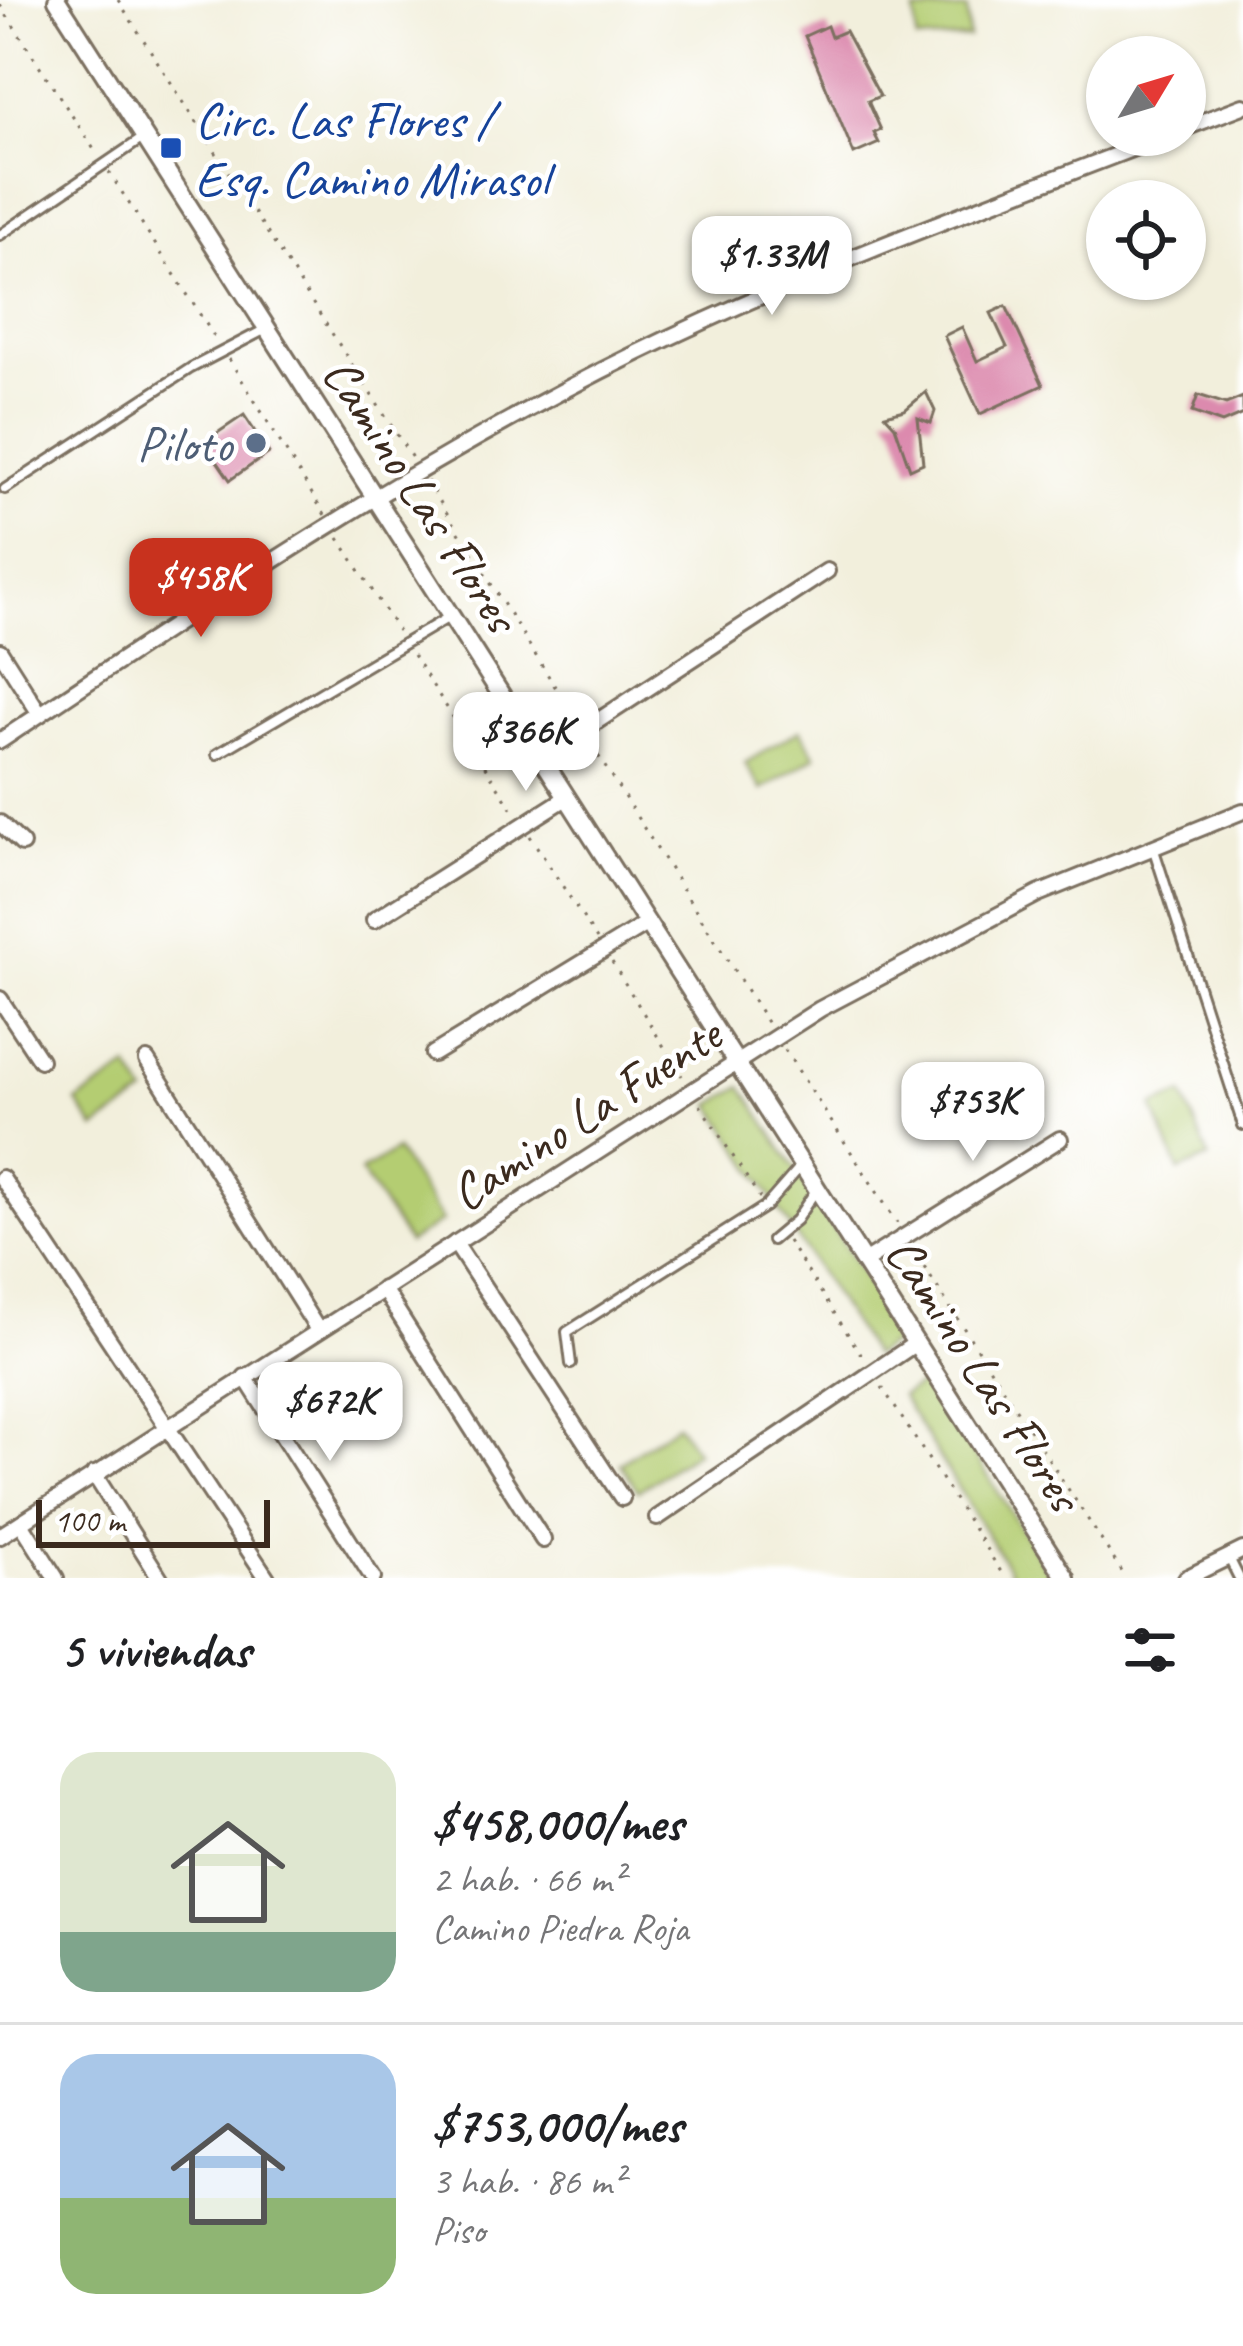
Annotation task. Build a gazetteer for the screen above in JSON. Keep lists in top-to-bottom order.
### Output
{
  "streets": {
    "street": ["Camino Las Flores", "Camino La Fuente"]
  },
  "crossings": [
    ["Camino Las Flores", "Camino La Fuente"]
  ],
  "places": {
    "transit": ["Circ. Las Flores / Esq. Camino Mirasol"],
    "other": ["Piloto"]
  },
  "scale_bar": "100 m",
  "north": "top right",
  "page": {
    "price": [
      "$1.33M",
      "$458K",
      "$366K",
      "$753K",
      "$672K"
    ],
    "scale": "100 m",
    "heading": "5 viviendas",
    "list": [
      {
        "name": "$458,000/mes",
        "note": "2 hab. · 66 m² · Camino Piedra Roja"
      },
      {
        "name": "$753,000/mes",
        "note": "3 hab. · 86 m² · Piso"
      }
    ]
  }
}
